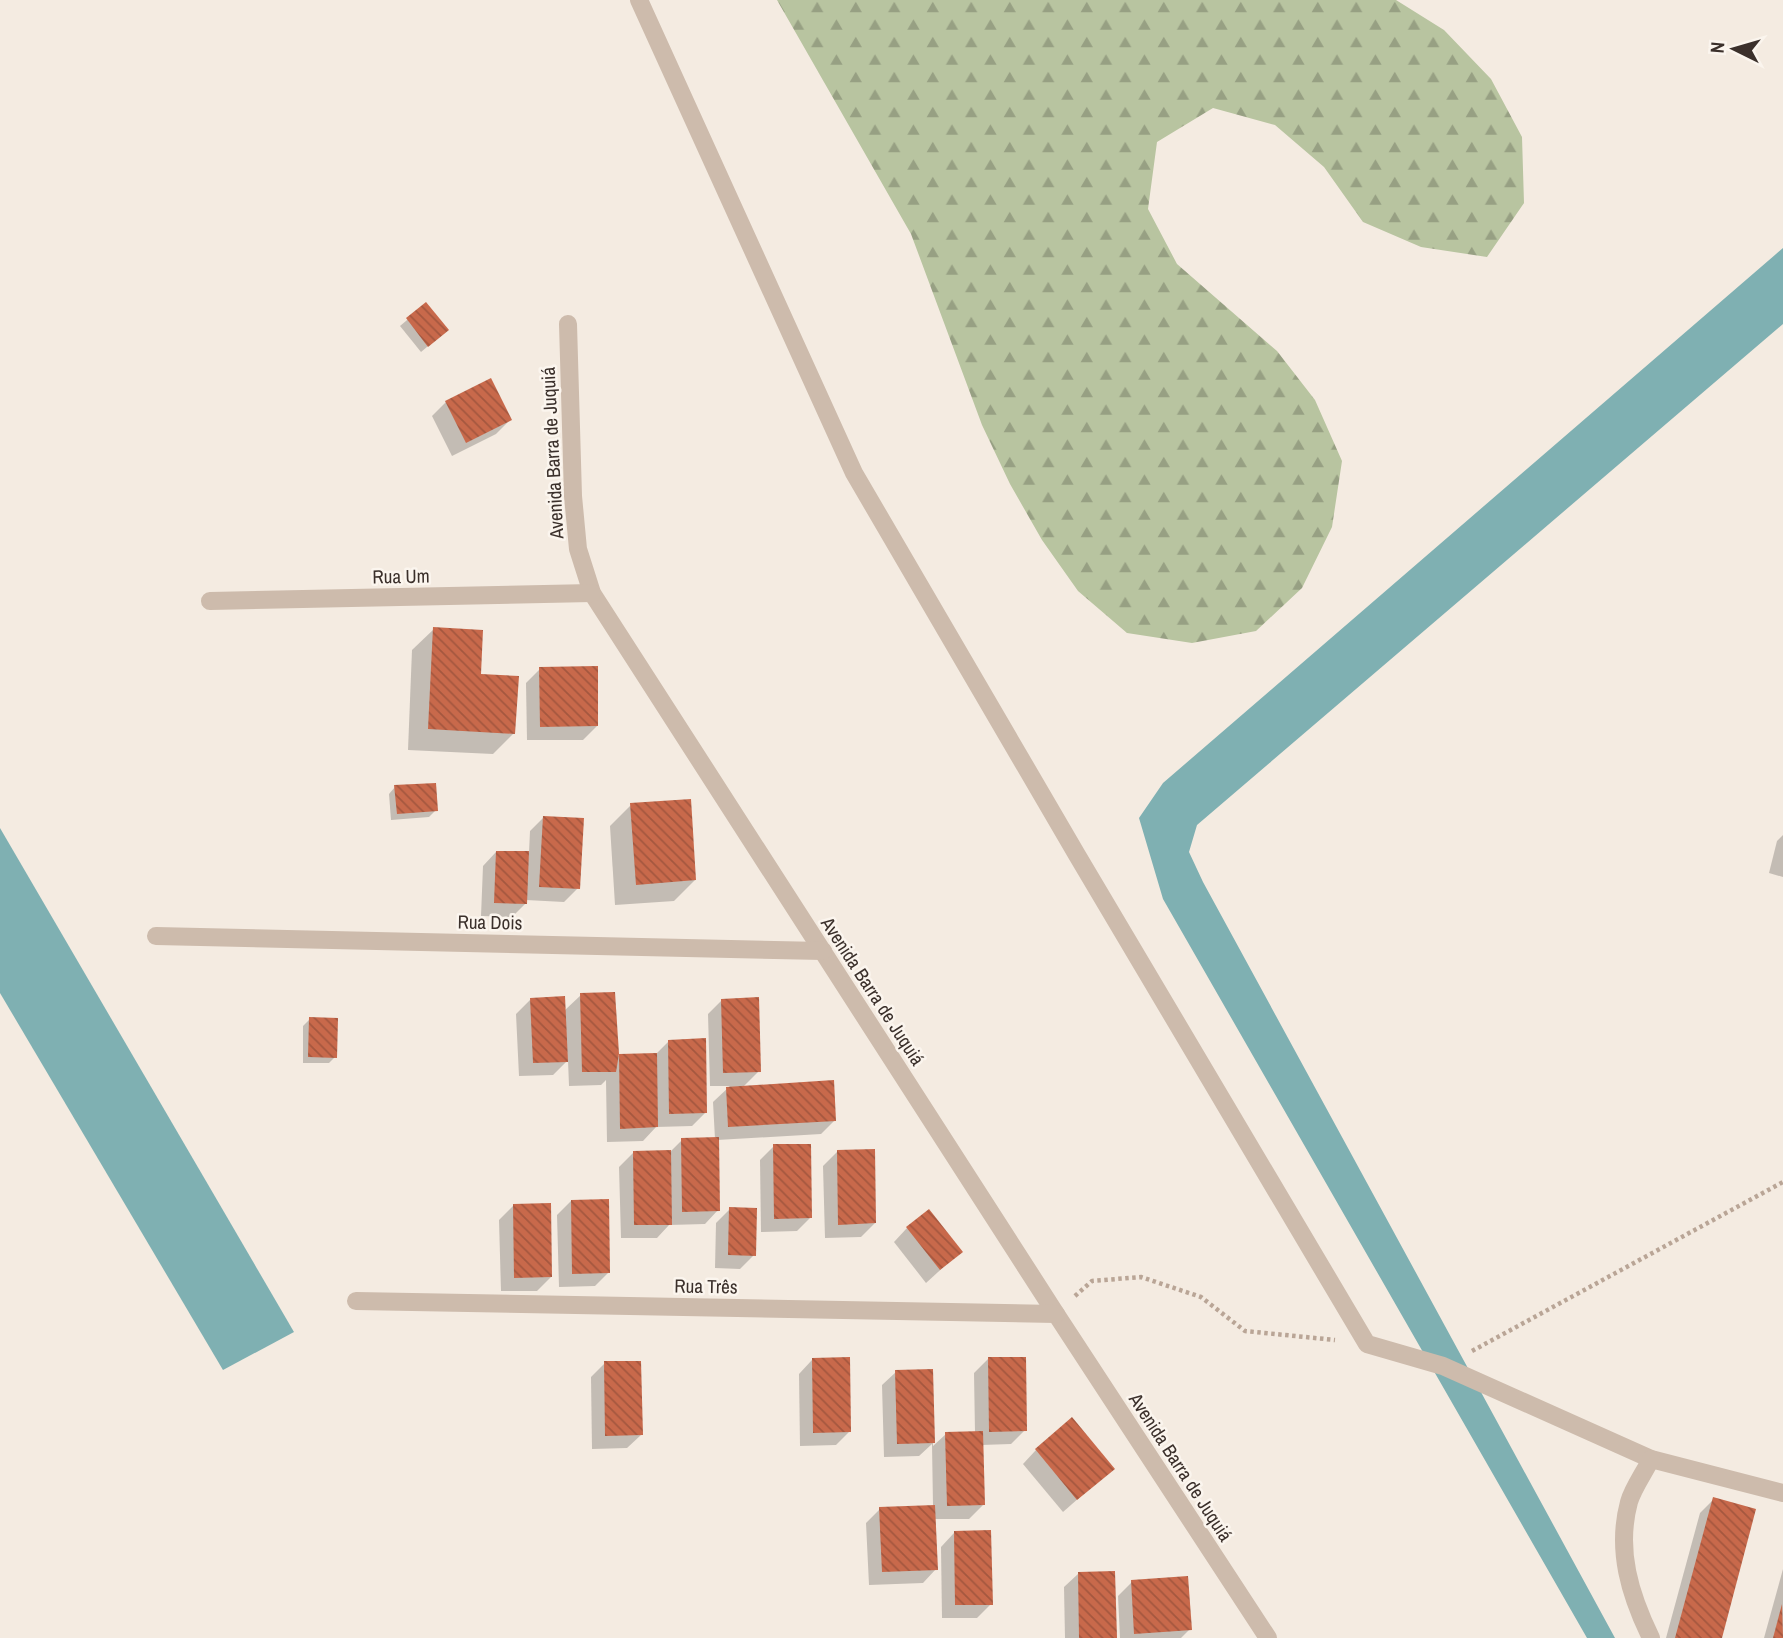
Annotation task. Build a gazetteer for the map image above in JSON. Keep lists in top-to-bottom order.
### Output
{
  "streets": {
    "street": [
      "Avenida Barra de Juquiá",
      "Rua Um",
      "Rua Dois",
      "Rua Três"
    ]
  },
  "crossings": [
    ["Avenida Barra de Juquiá", "Rua Um"],
    ["Avenida Barra de Juquiá", "Rua Dois"],
    ["Avenida Barra de Juquiá", "Rua Três"]
  ],
  "north": "left"
}
